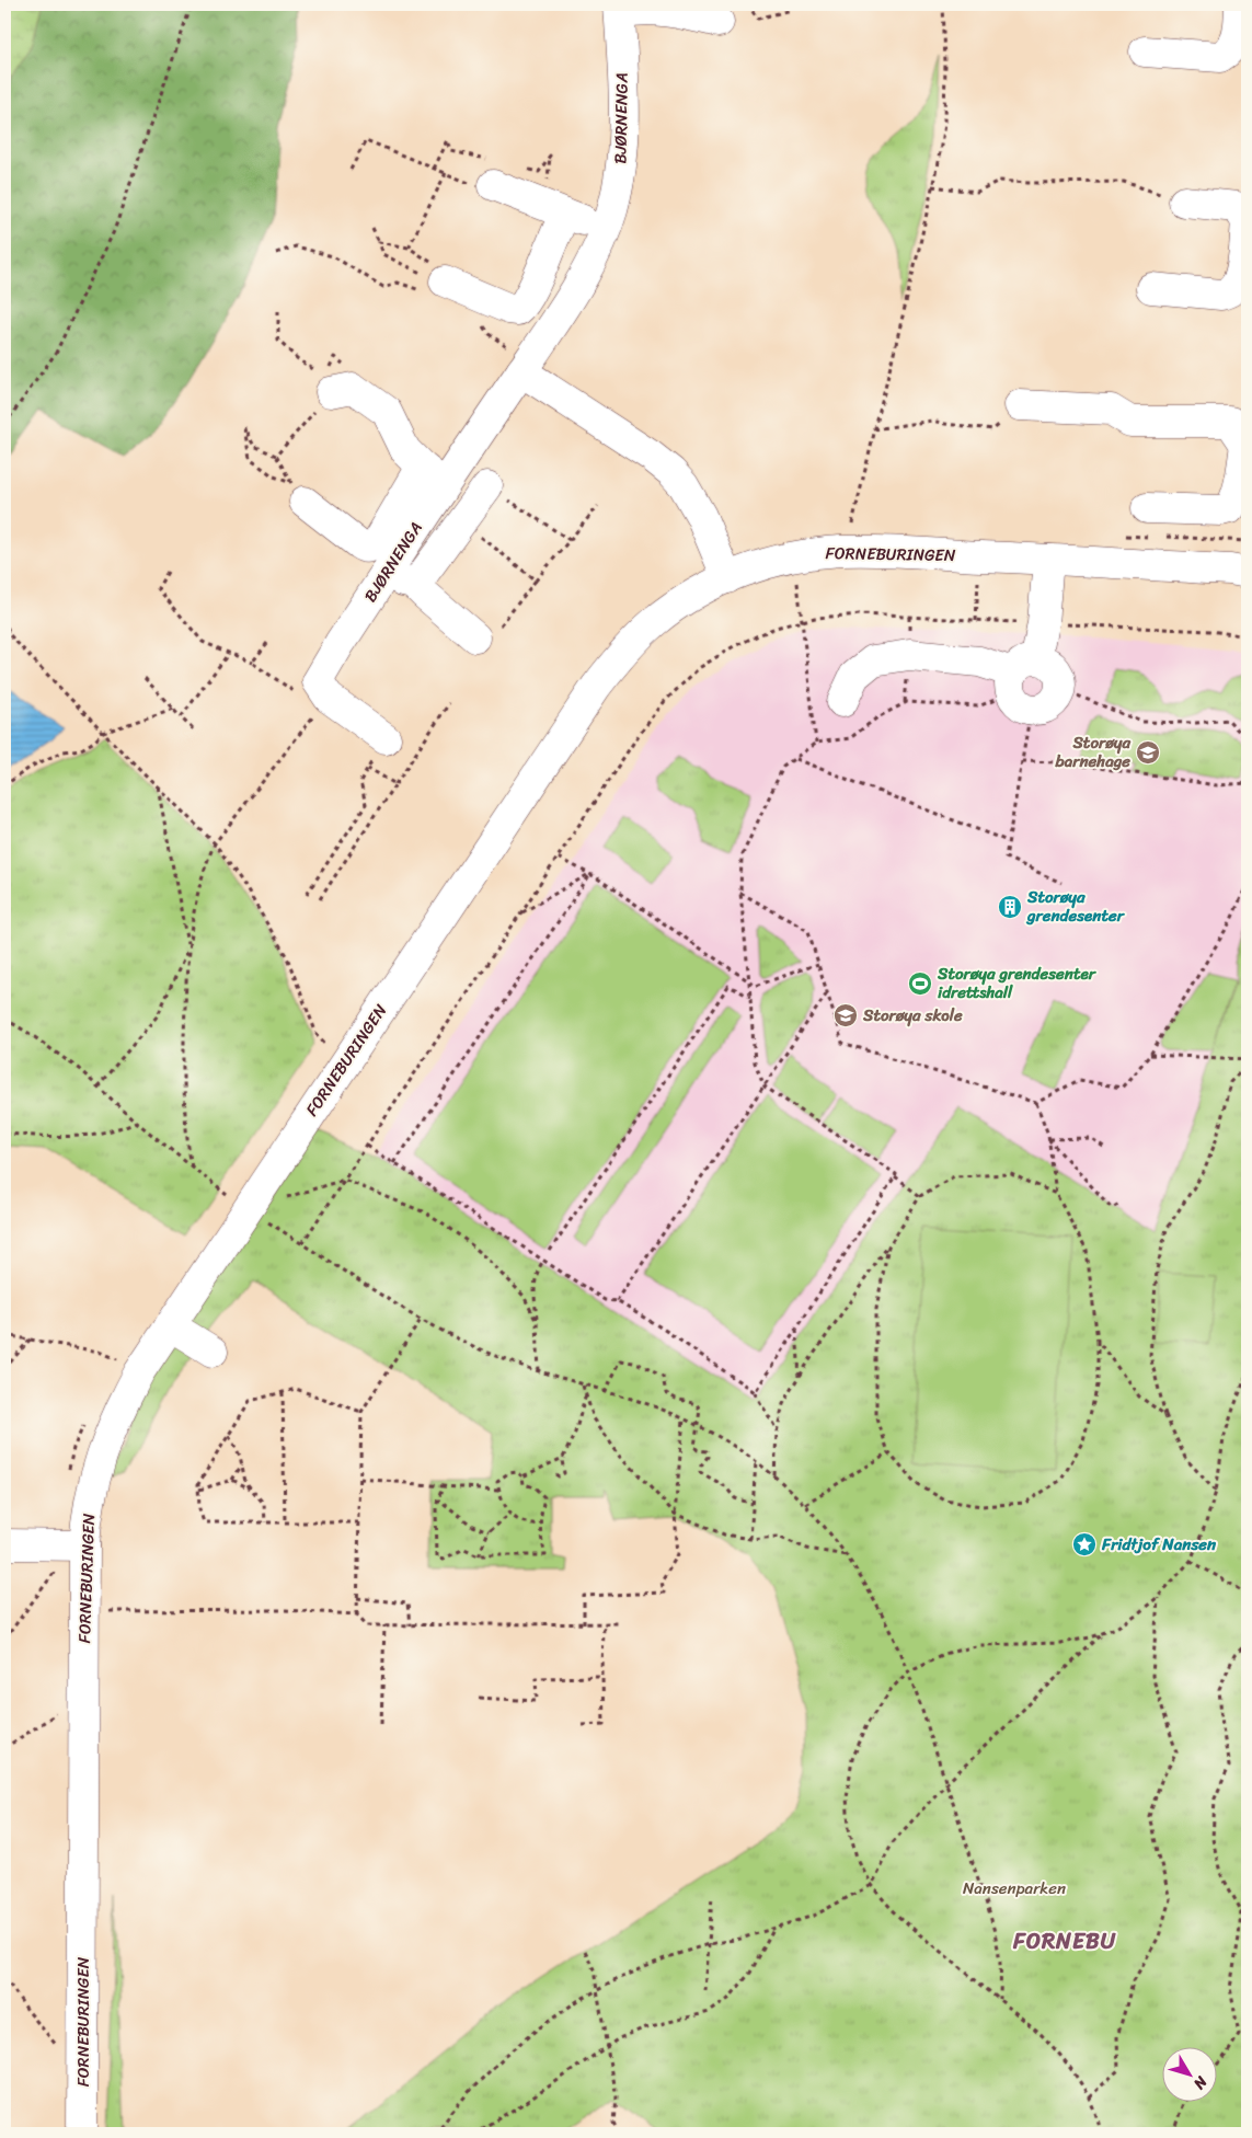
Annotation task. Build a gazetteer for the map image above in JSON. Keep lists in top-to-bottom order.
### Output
{
  "streets": {
    "street": ["BJØRNENGA", "FORNEBURINGEN"]
  },
  "districts": ["FORNEBU"],
  "parks": ["Nansenparken"],
  "places": {
    "school or university": ["Storøya barnehage", "Storøya skole"],
    "building": ["Storøya grendesenter"],
    "sports": ["Storøya grendesenter idrettshall"],
    "place": ["Fridtjof Nansen"]
  },
  "north": "bottom right"
}
